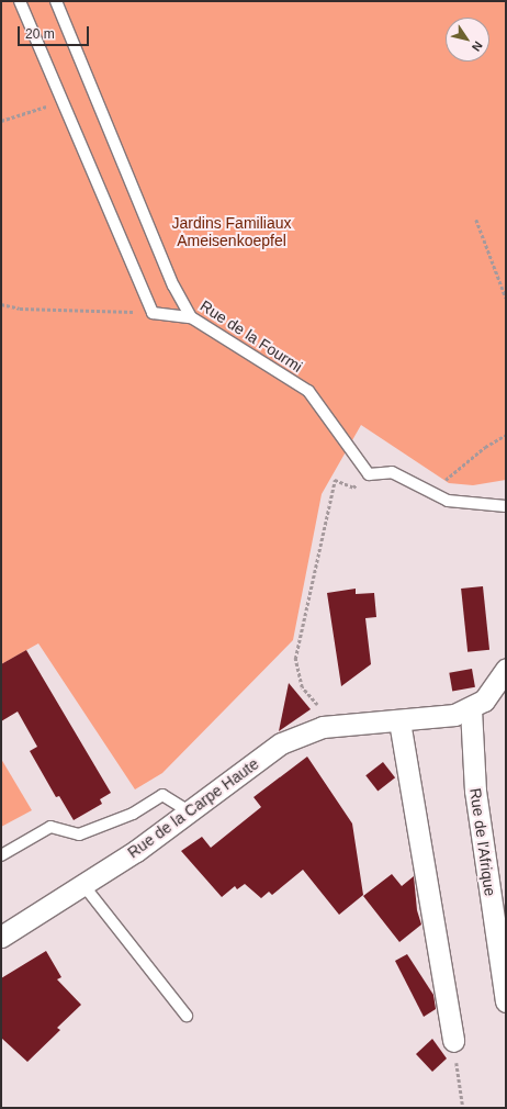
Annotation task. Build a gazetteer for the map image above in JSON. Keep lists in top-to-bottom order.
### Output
{
  "streets": {
    "street": ["Rue de la Carpe Haute", "Rue de l'Afrique"],
    "lane": ["Rue de la Fourmi"]
  },
  "crossings": [
    ["Rue de la Carpe Haute", "Rue de l'Afrique"]
  ],
  "parks": ["Jardins Familiaux Ameisenkoepfel"],
  "scale_bar": "20 m",
  "north": "bottom right"
}
